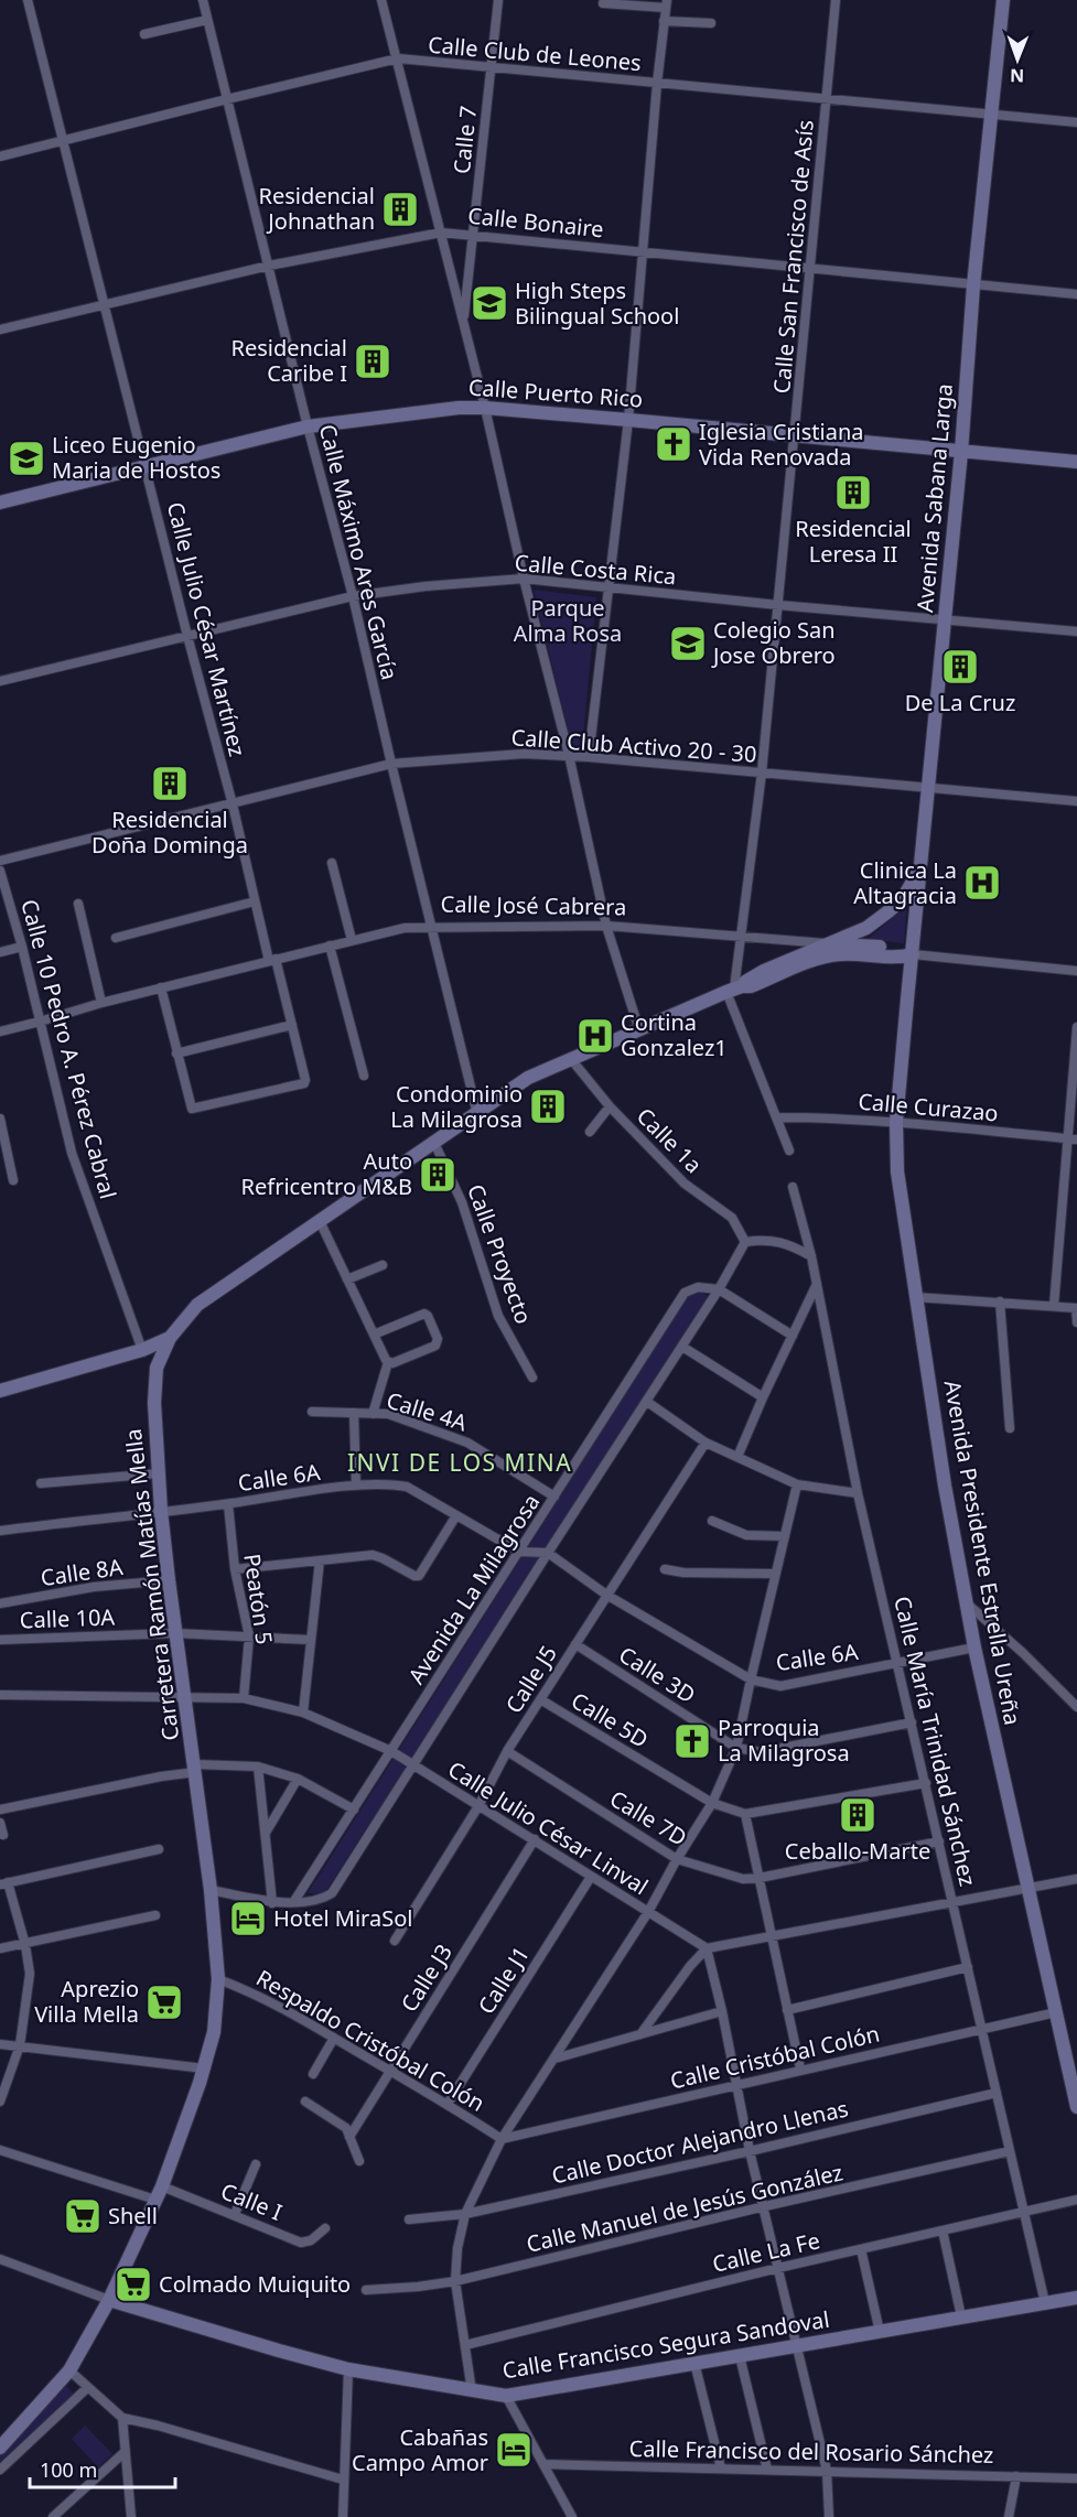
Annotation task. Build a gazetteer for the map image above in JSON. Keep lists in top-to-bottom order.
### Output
{
  "streets": {
    "main road": [
      "Calle Puerto Rico",
      "Avenida Sabana Larga",
      "Calle José Cabrera",
      "Avenida Presidente Estrella Ureña",
      "Carretera Ramón Matías Mella",
      "Calle Francisco Segura Sandoval"
    ],
    "street": [
      "Calle Club de Leones",
      "Calle 7",
      "Calle Bonaire",
      "Calle San Francisco de Asís",
      "Calle Máximo Ares García",
      "Calle Costa Rica",
      "Calle Julio César Martínez",
      "Calle Club Activo 20 - 30",
      "Calle 10 Pedro A. Pérez Cabral",
      "Calle Curazao",
      "Calle 1a",
      "Calle Proyecto",
      "Calle 4A",
      "Calle 6A",
      "Calle 8A",
      "Avenida La Milagrosa",
      "Peatón 5",
      "Calle 10A",
      "Calle 3D",
      "Calle J5",
      "Calle 5D",
      "Calle María Trinidad Sánchez",
      "Calle 7D",
      "Calle Julio César Linval",
      "Calle J3",
      "Calle J1",
      "Respaldo Cristóbal Colón",
      "Calle Cristóbal Colón",
      "Calle Doctor Alejandro Llenas",
      "Calle I",
      "Calle Manuel de Jesús González",
      "Calle La Fe",
      "Calle Francisco del Rosario Sánchez"
    ]
  },
  "crossings": [
    ["Calle Club de Leones", "Calle 7"],
    ["Calle Club de Leones", "Calle San Francisco de Asís"],
    ["Calle Club de Leones", "Avenida Sabana Larga"],
    ["Calle Club de Leones", "Calle Máximo Ares García"],
    ["Calle Club de Leones", "Calle Julio César Martínez"],
    ["Calle 7", "Calle Bonaire"],
    ["Calle Bonaire", "Calle San Francisco de Asís"],
    ["Calle Bonaire", "Avenida Sabana Larga"],
    ["Calle Bonaire", "Calle Máximo Ares García"],
    ["Calle Bonaire", "Calle Julio César Martínez"],
    ["Calle San Francisco de Asís", "Calle Puerto Rico"],
    ["Calle San Francisco de Asís", "Calle Costa Rica"],
    ["Calle San Francisco de Asís", "Calle Club Activo 20 - 30"],
    ["Calle San Francisco de Asís", "Calle José Cabrera"],
    ["Calle San Francisco de Asís", "Carretera Ramón Matías Mella"],
    ["Calle Puerto Rico", "Avenida Sabana Larga"],
    ["Calle Puerto Rico", "Calle Máximo Ares García"],
    ["Calle Puerto Rico", "Calle Julio César Martínez"],
    ["Avenida Sabana Larga", "Calle Costa Rica"],
    ["Avenida Sabana Larga", "Calle Club Activo 20 - 30"],
    ["Avenida Sabana Larga", "Calle José Cabrera"],
    ["Avenida Sabana Larga", "Avenida Presidente Estrella Ureña"],
    ["Avenida Sabana Larga", "Carretera Ramón Matías Mella"],
    ["Calle Máximo Ares García", "Calle Costa Rica"],
    ["Calle Máximo Ares García", "Calle Club Activo 20 - 30"],
    ["Calle Máximo Ares García", "Calle José Cabrera"],
    ["Calle Máximo Ares García", "Carretera Ramón Matías Mella"],
    ["Calle Costa Rica", "Calle Julio César Martínez"],
    ["Calle Julio César Martínez", "Calle Club Activo 20 - 30"],
    ["Calle Julio César Martínez", "Calle José Cabrera"],
    ["Calle José Cabrera", "Calle 10 Pedro A. Pérez Cabral"],
    ["Calle José Cabrera", "Carretera Ramón Matías Mella"],
    ["Calle Curazao", "Avenida Presidente Estrella Ureña"],
    ["Calle 1a", "Carretera Ramón Matías Mella"],
    ["Calle 1a", "Avenida La Milagrosa"],
    ["Calle Proyecto", "Carretera Ramón Matías Mella"],
    ["Calle 4A", "Avenida La Milagrosa"],
    ["Calle 6A", "Avenida Presidente Estrella Ureña"],
    ["Calle 6A", "Carretera Ramón Matías Mella"],
    ["Calle 6A", "Avenida La Milagrosa"],
    ["Calle 6A", "Peatón 5"],
    ["Calle 6A", "Calle J5"],
    ["Calle 6A", "Calle María Trinidad Sánchez"],
    ["Avenida Presidente Estrella Ureña", "Calle Cristóbal Colón"],
    ["Calle 8A", "Carretera Ramón Matías Mella"],
    ["Carretera Ramón Matías Mella", "Avenida La Milagrosa"],
    ["Carretera Ramón Matías Mella", "Calle 10A"],
    ["Carretera Ramón Matías Mella", "Calle Julio César Linval"],
    ["Carretera Ramón Matías Mella", "Respaldo Cristóbal Colón"],
    ["Carretera Ramón Matías Mella", "Calle I"],
    ["Carretera Ramón Matías Mella", "Calle Francisco Segura Sandoval"],
    ["Avenida La Milagrosa", "Calle Julio César Linval"],
    ["Peatón 5", "Calle 10A"],
    ["Peatón 5", "Calle Julio César Linval"],
    ["Calle 3D", "Calle J5"],
    ["Calle 3D", "Calle María Trinidad Sánchez"],
    ["Calle J5", "Calle 5D"],
    ["Calle J5", "Calle 7D"],
    ["Calle J5", "Calle Julio César Linval"],
    ["Calle 5D", "Calle María Trinidad Sánchez"],
    ["Calle María Trinidad Sánchez", "Calle 7D"],
    ["Calle María Trinidad Sánchez", "Calle Cristóbal Colón"],
    ["Calle María Trinidad Sánchez", "Calle Doctor Alejandro Llenas"],
    ["Calle María Trinidad Sánchez", "Calle Manuel de Jesús González"],
    ["Calle María Trinidad Sánchez", "Calle La Fe"],
    ["Calle María Trinidad Sánchez", "Calle Francisco Segura Sandoval"],
    ["Calle Julio César Linval", "Calle J3"],
    ["Calle Julio César Linval", "Calle J1"],
    ["Calle J3", "Respaldo Cristóbal Colón"],
    ["Calle J1", "Respaldo Cristóbal Colón"],
    ["Respaldo Cristóbal Colón", "Calle Cristóbal Colón"]
  ],
  "districts": ["INVI DE LOS MINA"],
  "parks": ["Parque Alma Rosa"],
  "places": {
    "building": [
      "Residencial Johnathan",
      "Residencial Caribe I",
      "Residencial Leresa II",
      "De La Cruz",
      "Residencial Doña Dominga",
      "Condominio La Milagrosa",
      "Auto Refricentro M&B",
      "Ceballo-Marte"
    ],
    "school or university": ["High Steps Bilingual School", "Liceo Eugenio Maria de Hostos", "Colegio San Jose Obrero"],
    "church": ["Iglesia Cristiana Vida Renovada", "Parroquia La Milagrosa"],
    "hospital": ["Clinica La Altagracia", "Cortina Gonzalez1"],
    "hotel": ["Hotel MiraSol", "Cabañas Campo Amor"],
    "supermarket": ["Aprezio Villa Mella", "Shell", "Colmado Muiquito"]
  },
  "scale_bar": "100 m",
  "north": "bottom"
}
